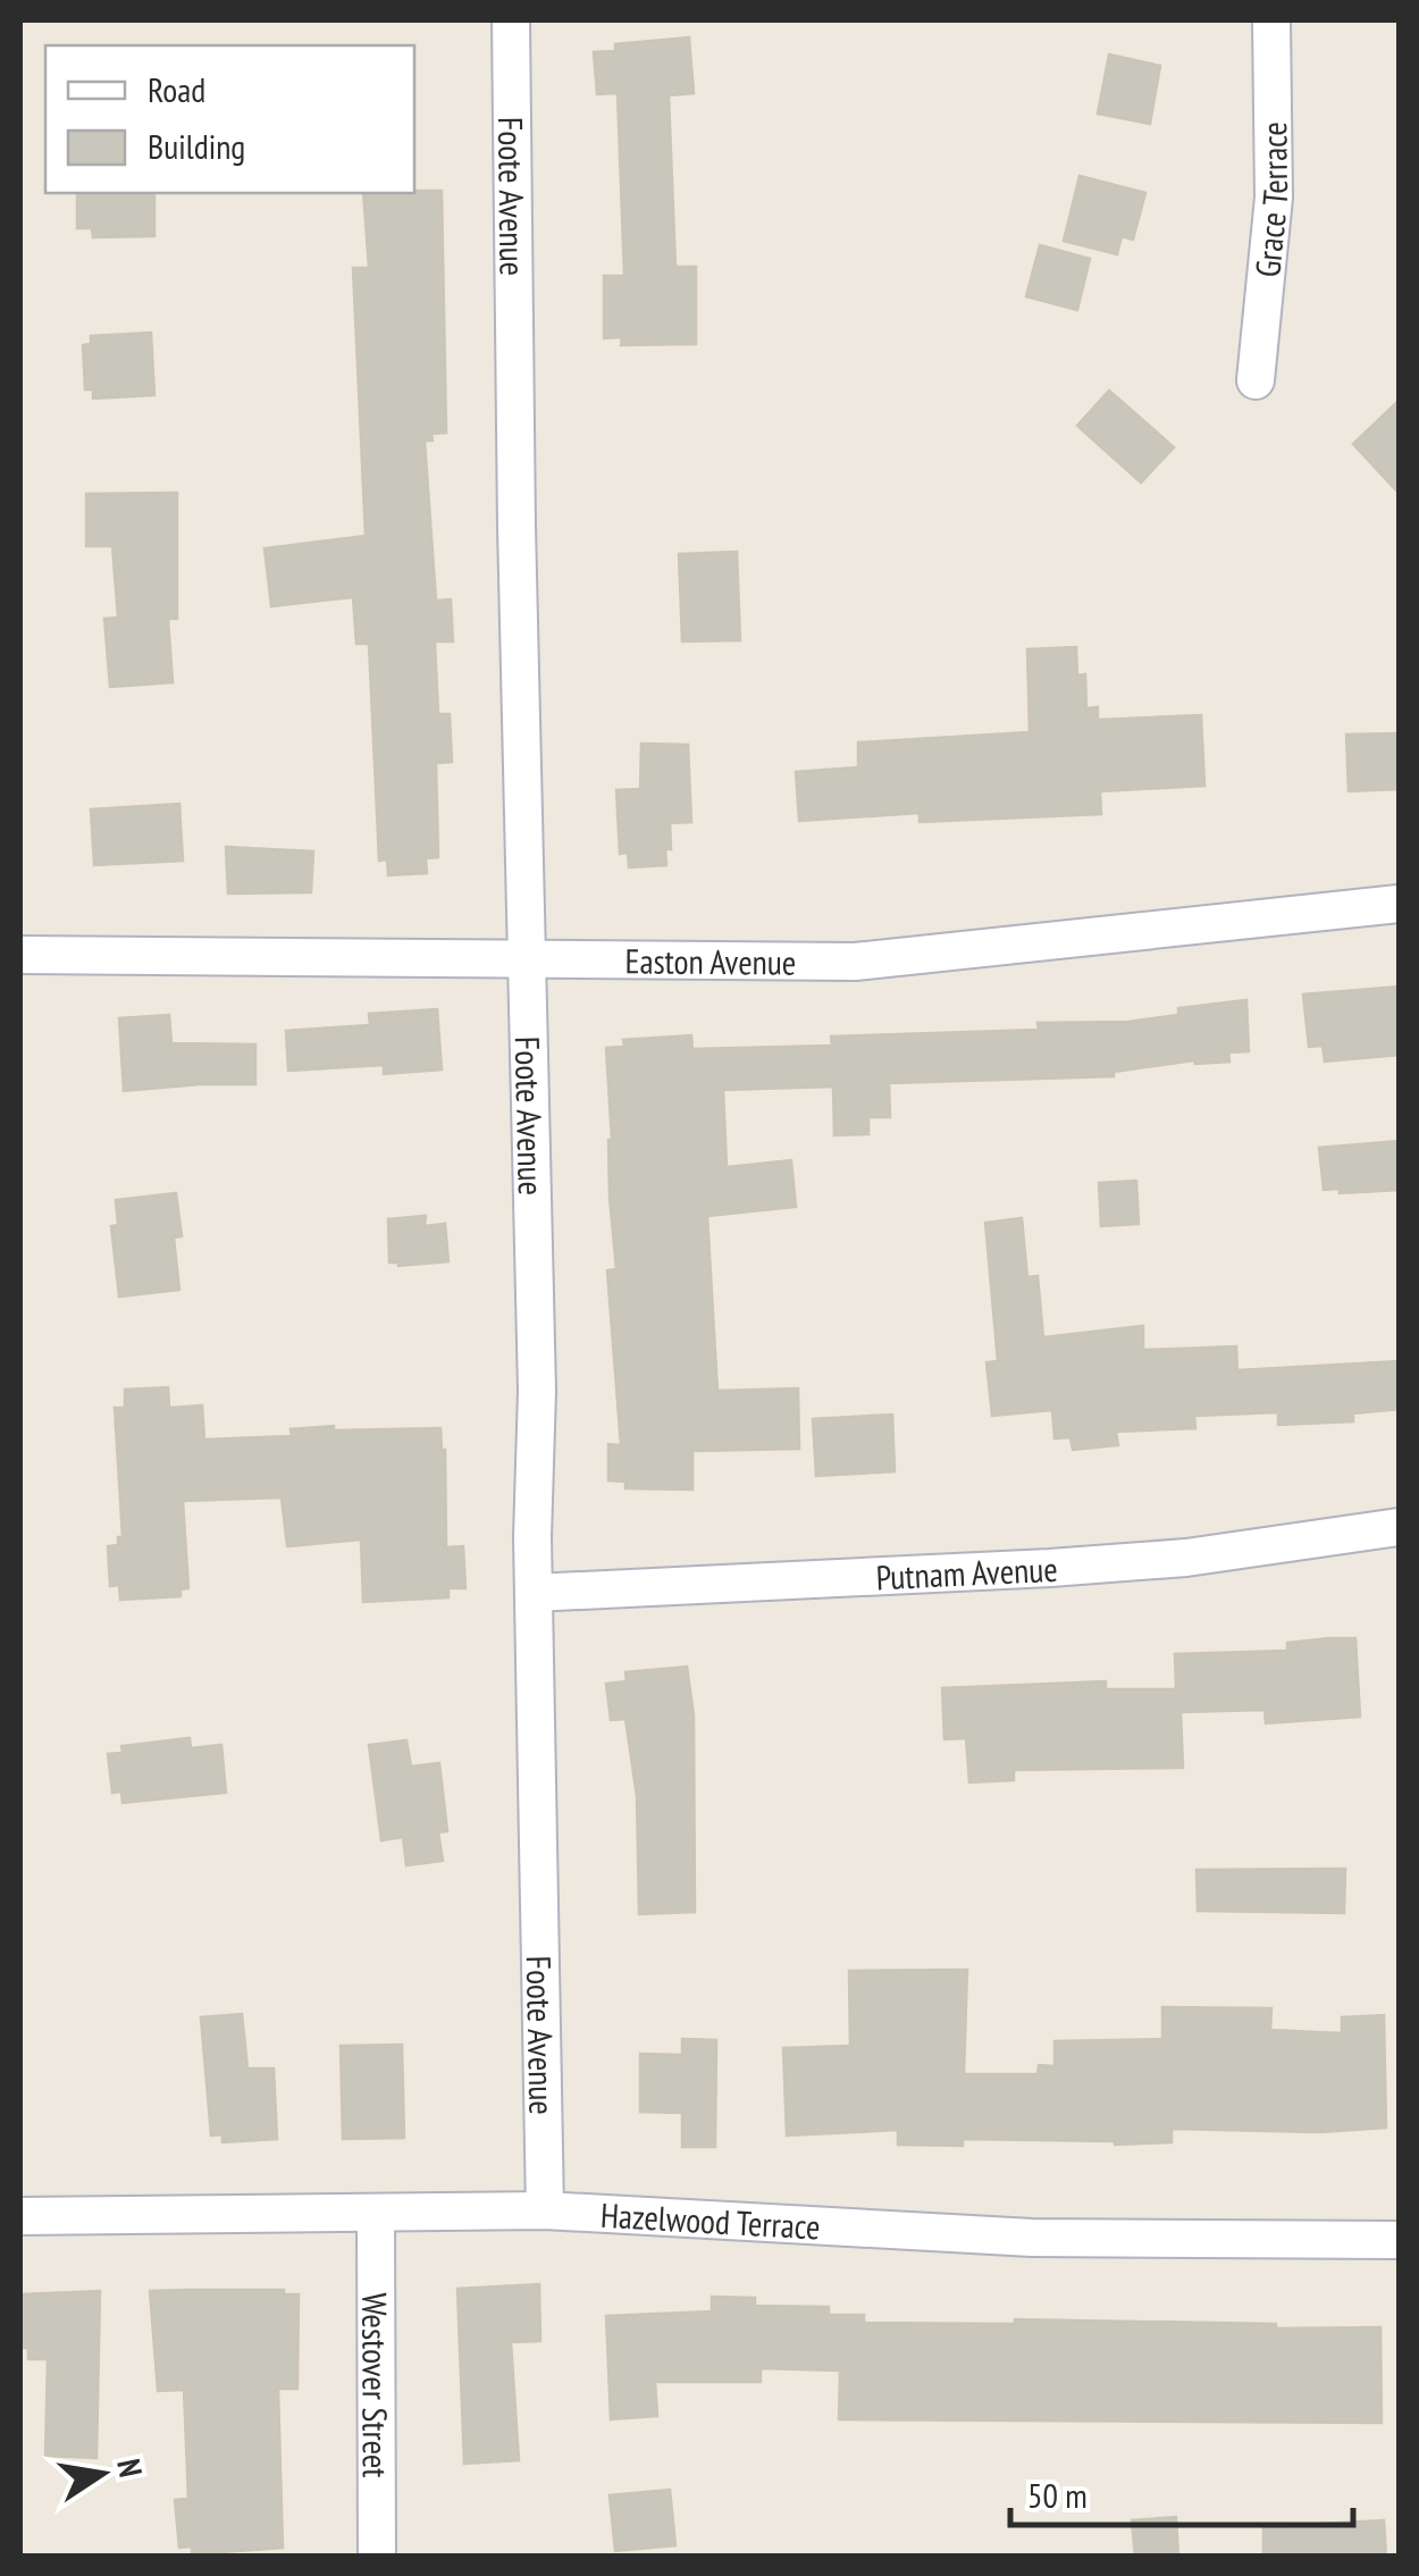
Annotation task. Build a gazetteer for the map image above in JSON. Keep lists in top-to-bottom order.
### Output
{
  "streets": {
    "street": [
      "Foote Avenue",
      "Grace Terrace",
      "Easton Avenue",
      "Putnam Avenue",
      "Hazelwood Terrace",
      "Westover Street"
    ]
  },
  "crossings": [
    ["Foote Avenue", "Easton Avenue"],
    ["Foote Avenue", "Putnam Avenue"],
    ["Foote Avenue", "Hazelwood Terrace"],
    ["Hazelwood Terrace", "Westover Street"]
  ],
  "legend": ["Road", "Building"],
  "scale_bar": "50 m",
  "north": "right"
}
